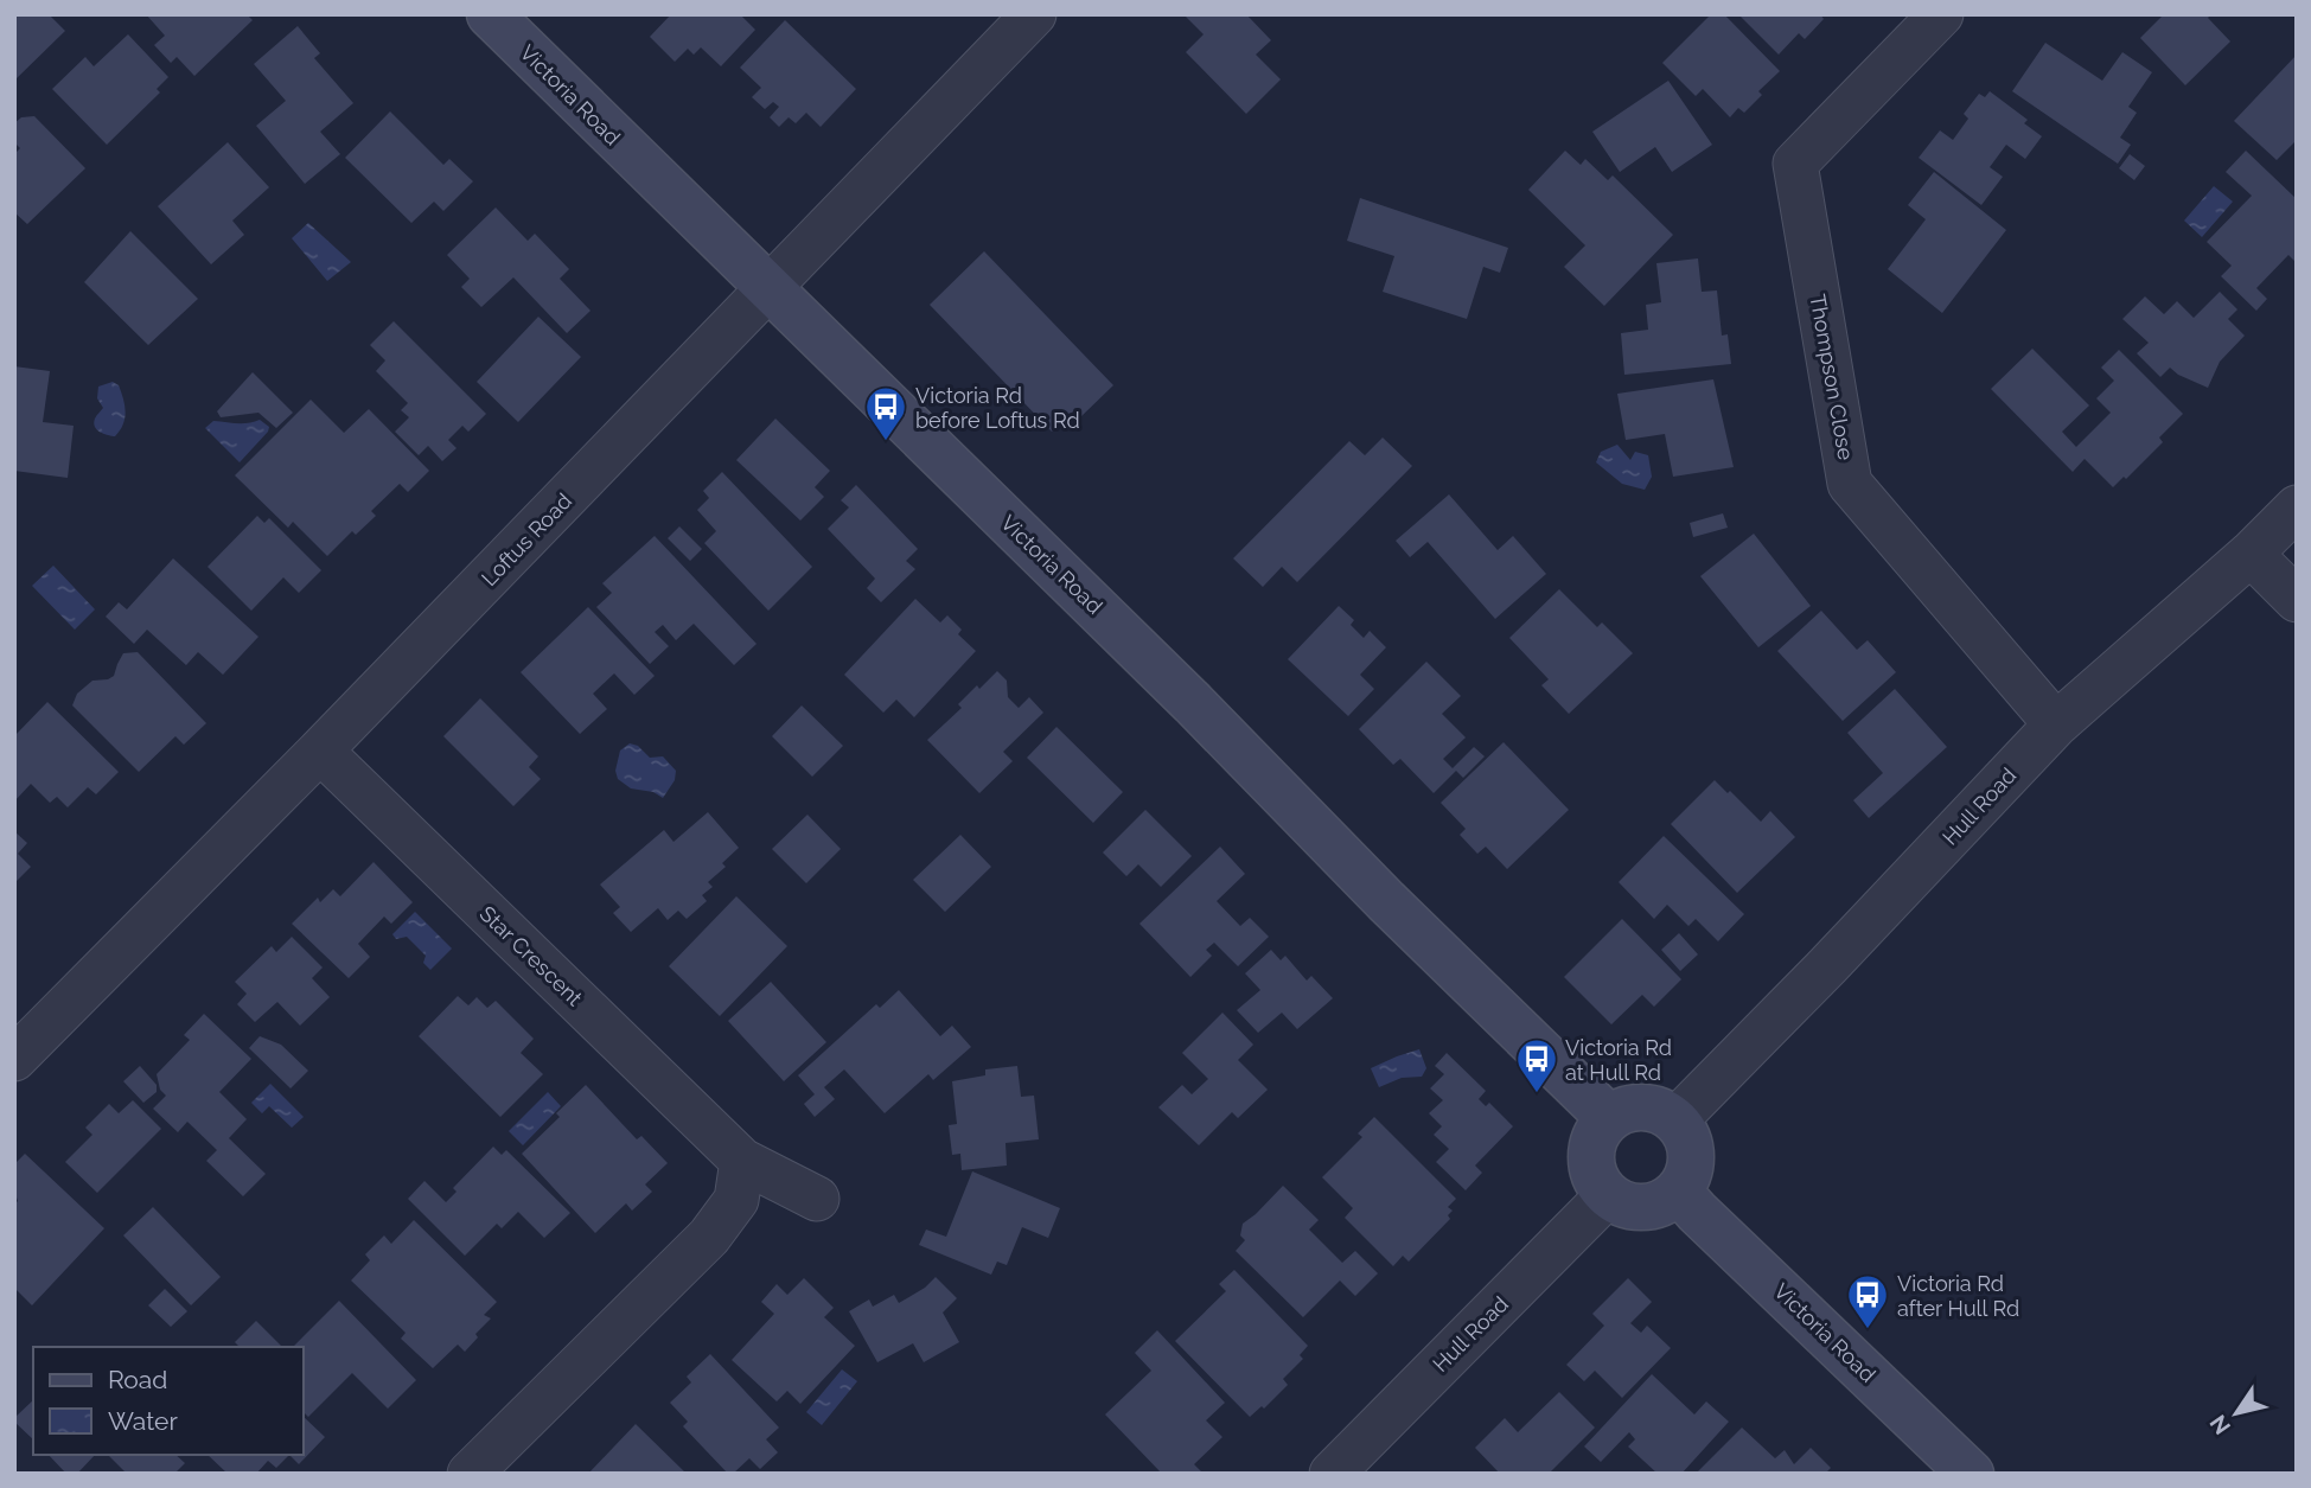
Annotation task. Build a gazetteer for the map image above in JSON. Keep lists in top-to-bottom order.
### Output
{
  "streets": {
    "street": [
      "Victoria Road",
      "Thompson Close",
      "Loftus Road",
      "Hull Road",
      "Star Crescent"
    ]
  },
  "crossings": [
    ["Victoria Road", "Loftus Road"],
    ["Victoria Road", "Hull Road"],
    ["Thompson Close", "Hull Road"],
    ["Loftus Road", "Star Crescent"]
  ],
  "places": {
    "bus stop": ["Victoria Rd before Loftus Rd", "Victoria Rd at Hull Rd", "Victoria Rd after Hull Rd"]
  },
  "legend": ["Road", "Water"],
  "north": "bottom left"
}
